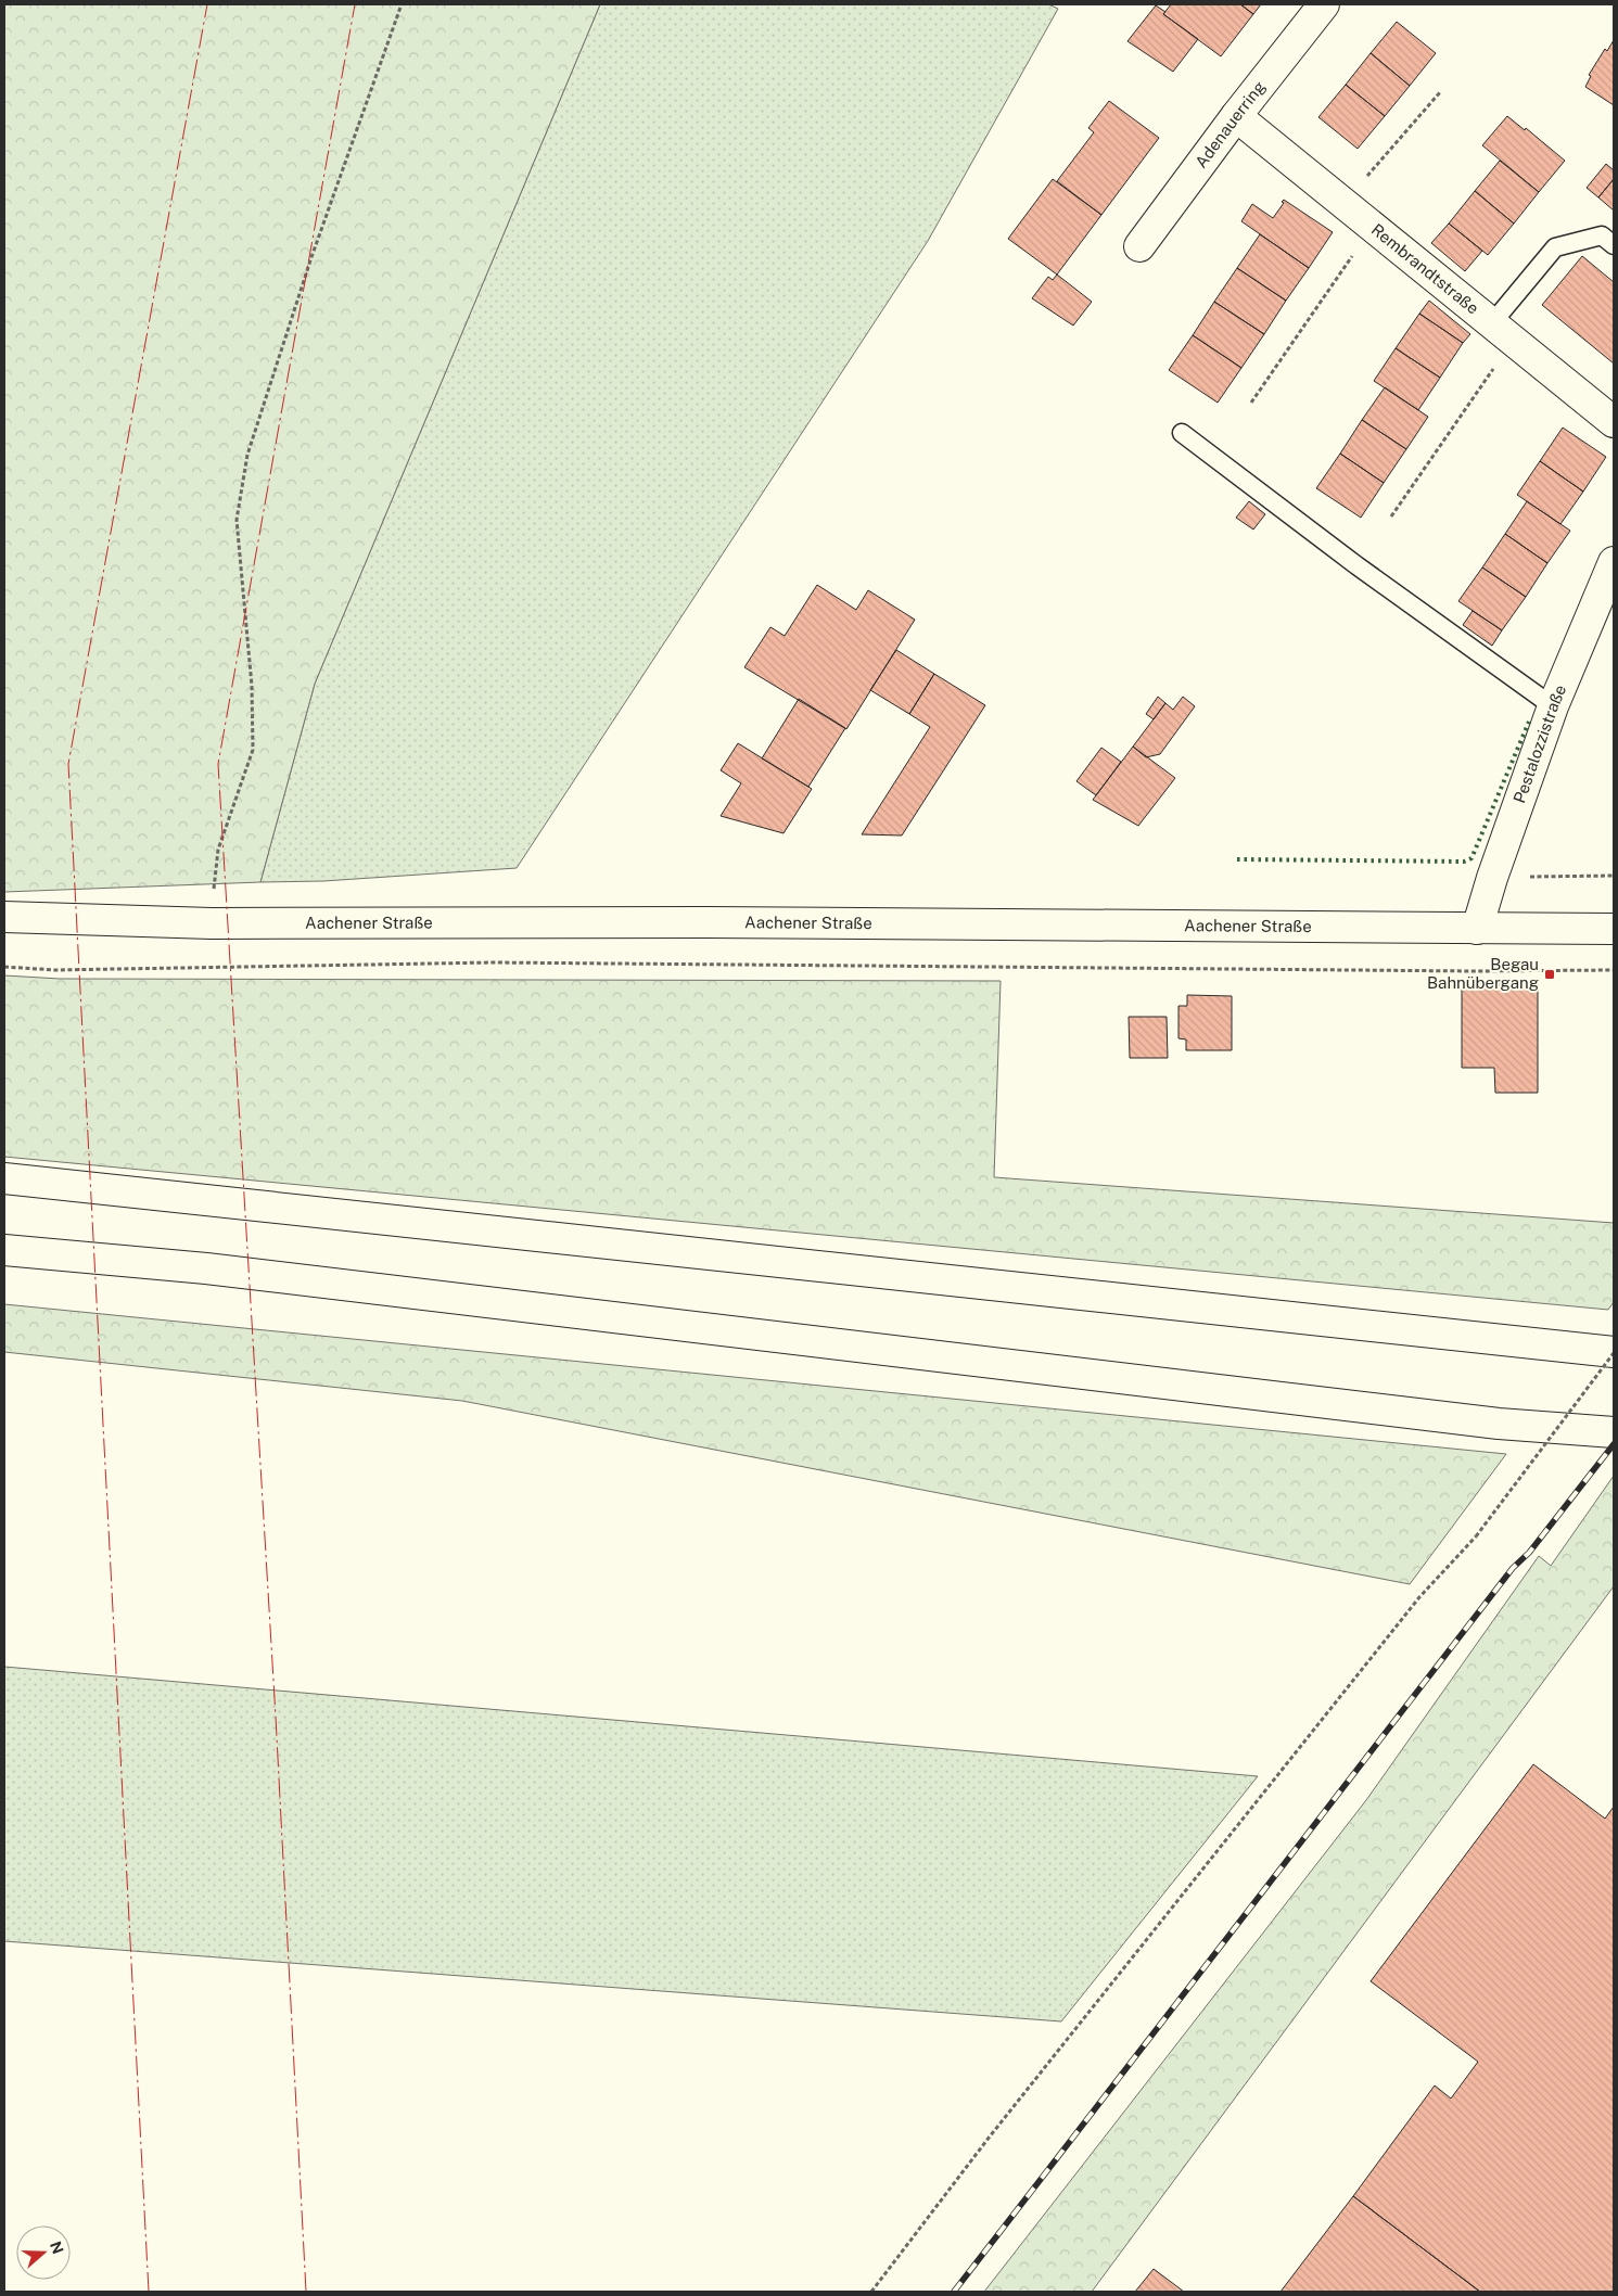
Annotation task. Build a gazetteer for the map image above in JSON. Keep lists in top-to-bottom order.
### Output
{
  "streets": {
    "main road": [
      "Adenauerring",
      "Rembrandtstraße",
      "Pestalozzistraße",
      "Aachener Straße"
    ]
  },
  "crossings": [
    ["Adenauerring", "Rembrandtstraße"],
    ["Pestalozzistraße", "Aachener Straße"]
  ],
  "places": {
    "transit": ["Begau Bahnübergang"]
  },
  "north": "right"
}
